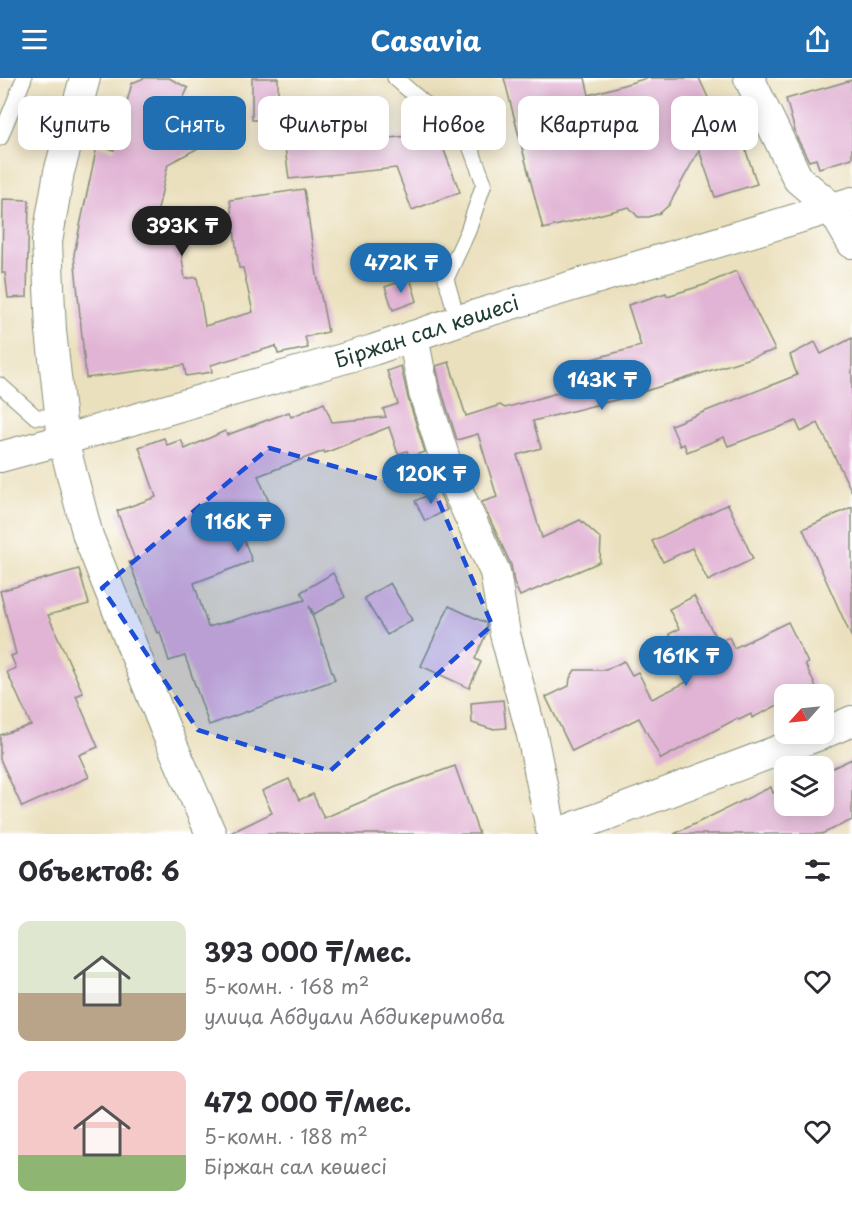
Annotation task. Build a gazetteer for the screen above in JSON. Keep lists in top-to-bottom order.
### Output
{
  "streets": {
    "street": ["Біржан сал көшесі"]
  },
  "north": "bottom left",
  "page": {
    "header": "Casavia",
    "chip": [
      "Купить",
      "Снять",
      "Фильтры",
      "Новое",
      "Квартира",
      "Дом"
    ],
    "price": [
      "393K ₸",
      "472K ₸",
      "143K ₸",
      "120K ₸",
      "116K ₸",
      "161K ₸"
    ],
    "heading": "Объектов: 6",
    "list": [
      {
        "name": "393 000 ₸/мес.",
        "note": "5-комн. · 168 m² · улица Абдуали Абдикеримова"
      },
      {
        "name": "472 000 ₸/мес.",
        "note": "5-комн. · 188 m² · Біржан сал көшесі"
      }
    ]
  }
}
